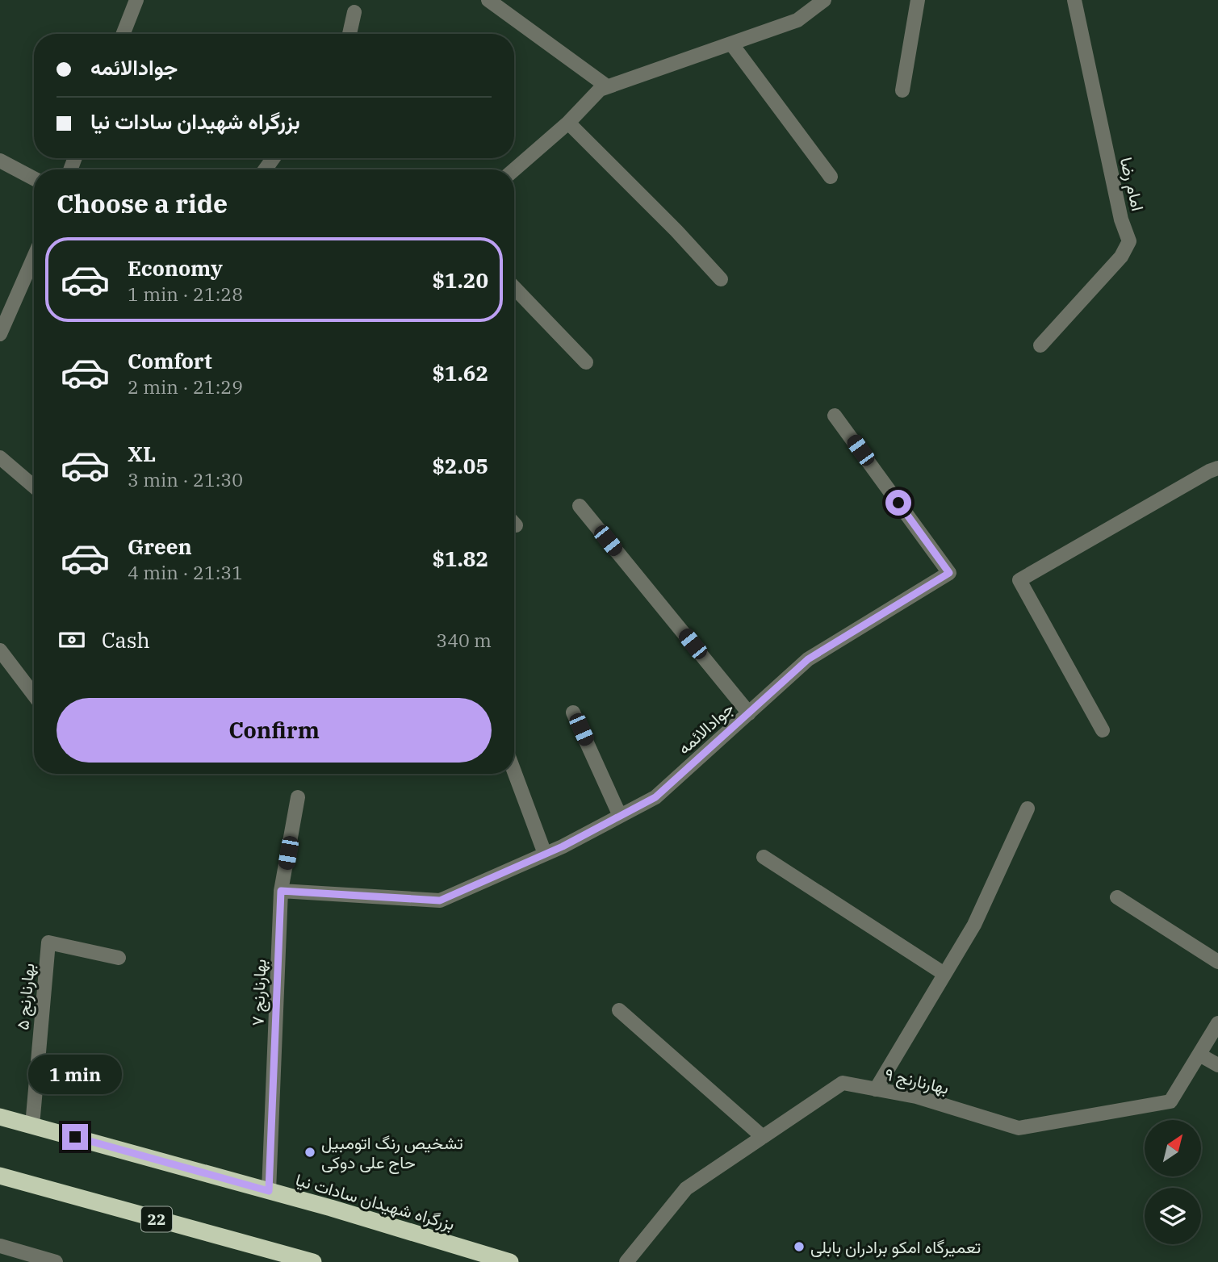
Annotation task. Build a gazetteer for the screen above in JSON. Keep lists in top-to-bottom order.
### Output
{
  "streets": {
    "highway": ["بزرگراه شهیدان سادات نیا", "22"],
    "street": [
      "امام رضا",
      "جوادالائمه",
      "بهارنارنج ۷",
      "بهارنارنج ۵",
      "بهارنارنج ۹"
    ]
  },
  "crossings": [
    ["جوادالائمه", "بهارنارنج ۷"],
    ["بهارنارنج ۷", "بزرگراه شهیدان سادات نیا"],
    ["بهارنارنج ۵", "بزرگراه شهیدان سادات نیا"]
  ],
  "places": ["تشخیص رنگ اتومبیل حاج علی دوکی", "تعمیرگاه امکو برادران بابلی"],
  "north": "top right",
  "page": {
    "banner": ["جوادالائمه", "بزرگراه شهیدان سادات نیا"],
    "heading": "Choose a ride",
    "list": [
      {
        "name": "Economy",
        "note": "1 min · 21:28",
        "value": "$1.20"
      },
      {
        "name": "Comfort",
        "note": "2 min · 21:29",
        "value": "$1.62"
      },
      {
        "name": "XL",
        "note": "3 min · 21:30",
        "value": "$2.05"
      },
      {
        "name": "Green",
        "note": "4 min · 21:31",
        "value": "$1.82"
      }
    ],
    "pay": ["Cash", "340 m"],
    "buttons": "Confirm",
    "bubble": "1 min"
  }
}
